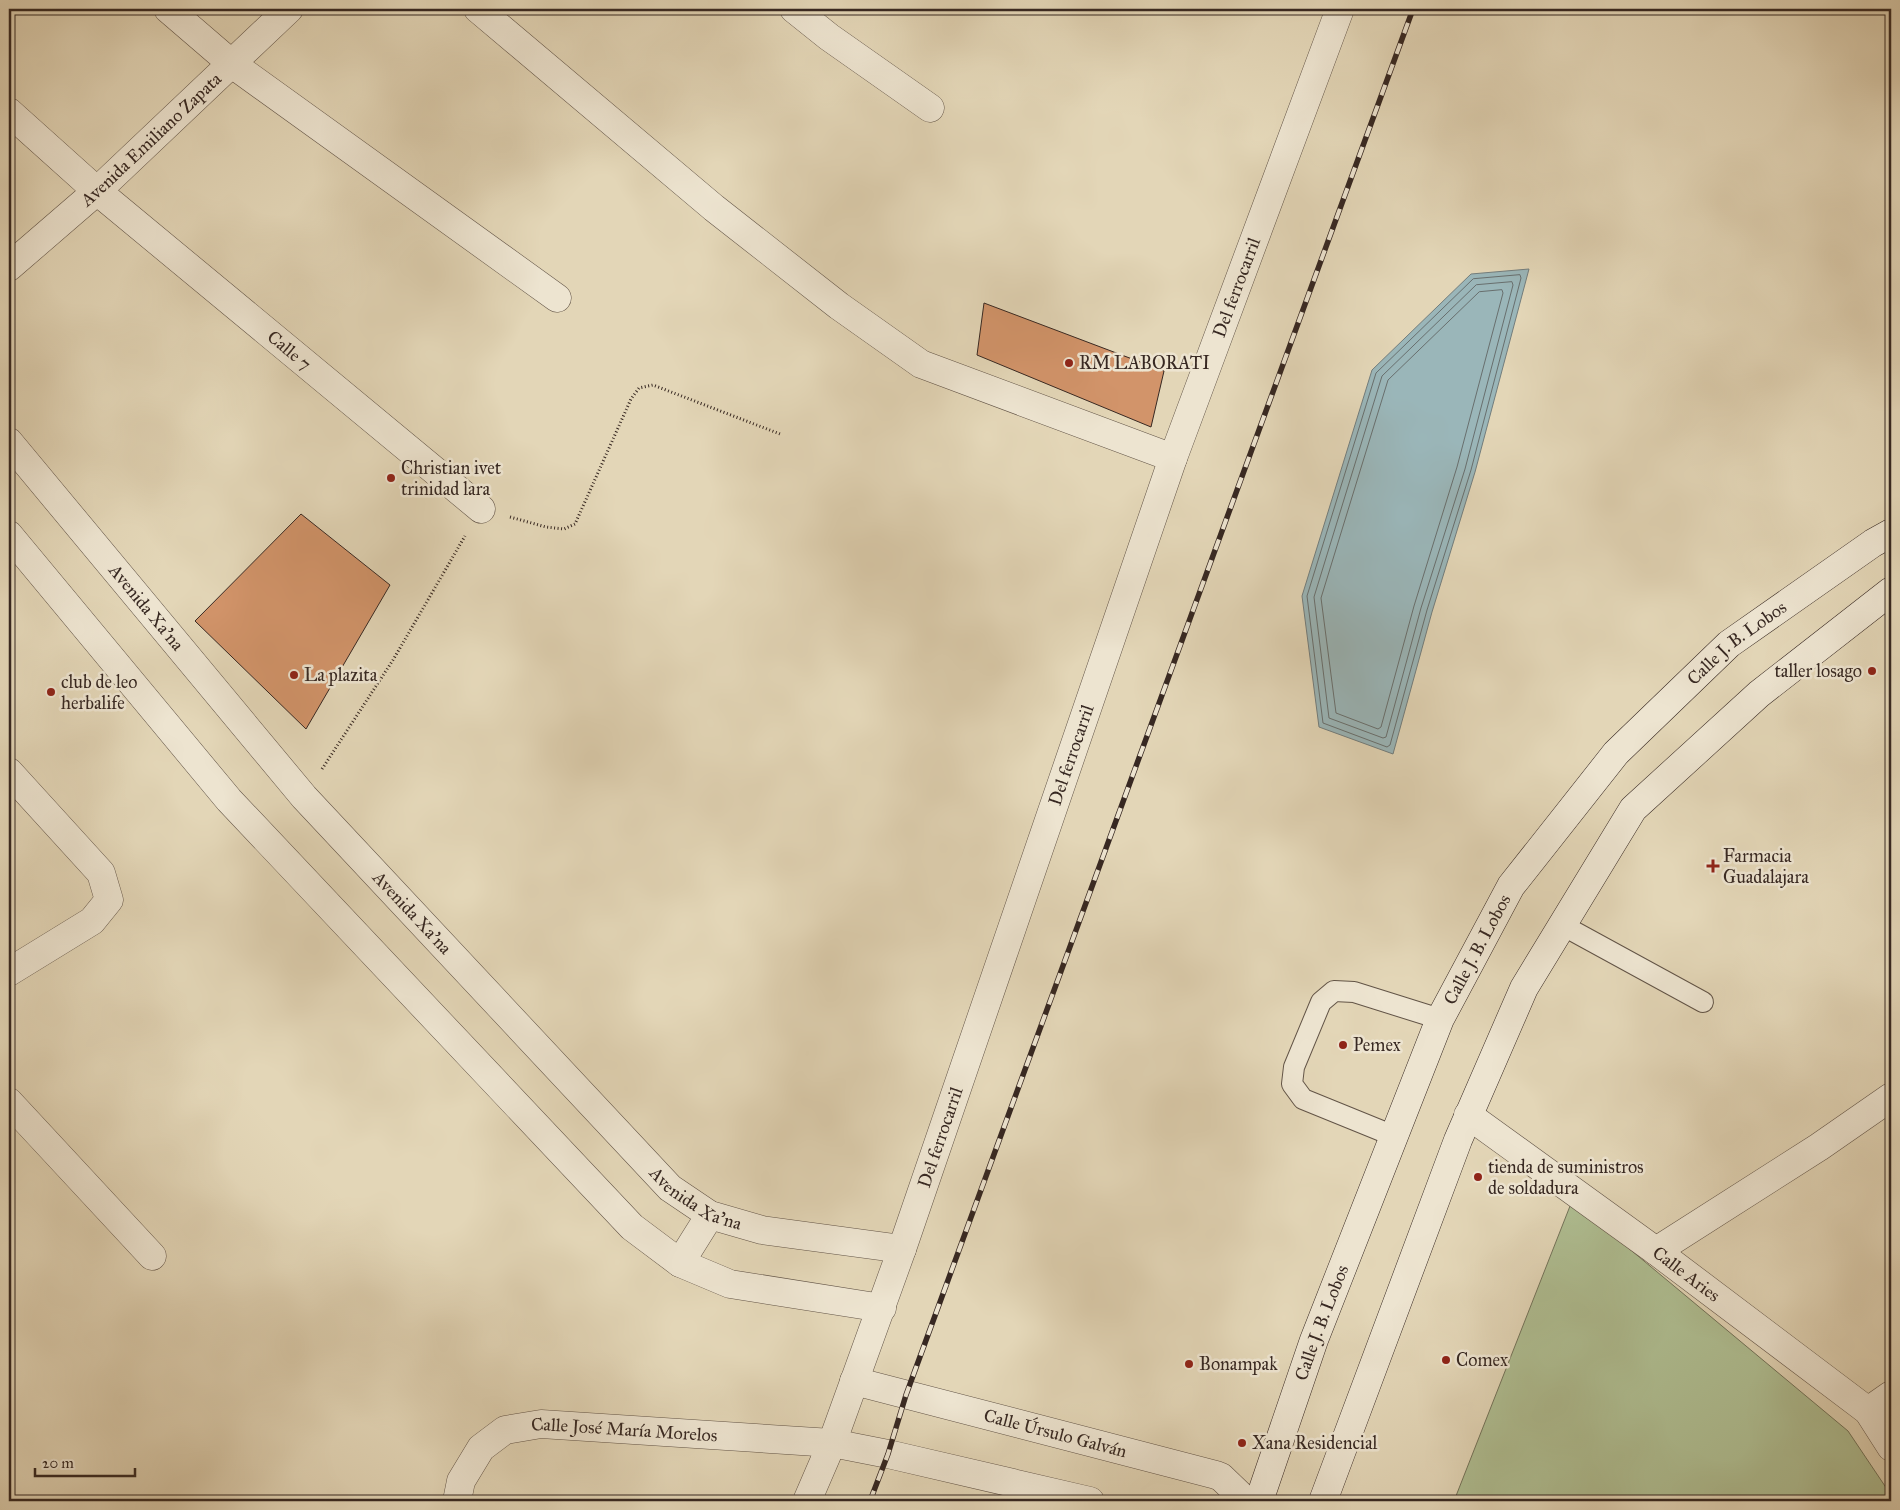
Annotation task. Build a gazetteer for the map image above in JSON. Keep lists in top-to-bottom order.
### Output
{
  "streets": {
    "street": [
      "Avenida Emiliano Zapata",
      "Del ferrocarril",
      "Calle 7",
      "Avenida Xa'na",
      "Calle J. B. Lobos",
      "Calle Aries",
      "Calle José María Morelos",
      "Calle Úrsulo Galván"
    ]
  },
  "crossings": [
    ["Avenida Emiliano Zapata", "Calle 7"],
    ["Del ferrocarril", "Avenida Xa'na"],
    ["Del ferrocarril", "Calle José María Morelos"],
    ["Del ferrocarril", "Calle Úrsulo Galván"]
  ],
  "places": {
    "other": [
      "RM LABORATI",
      "Christian ivet trinidad lara",
      "taller losago",
      "La plazita",
      "club de leo herbalife",
      "Pemex",
      "tienda de suministros de soldadura",
      "Comex",
      "Bonampak",
      "Xana Residencial"
    ],
    "health": ["Farmacia Guadalajara"]
  },
  "scale_bar": "20 m"
}
